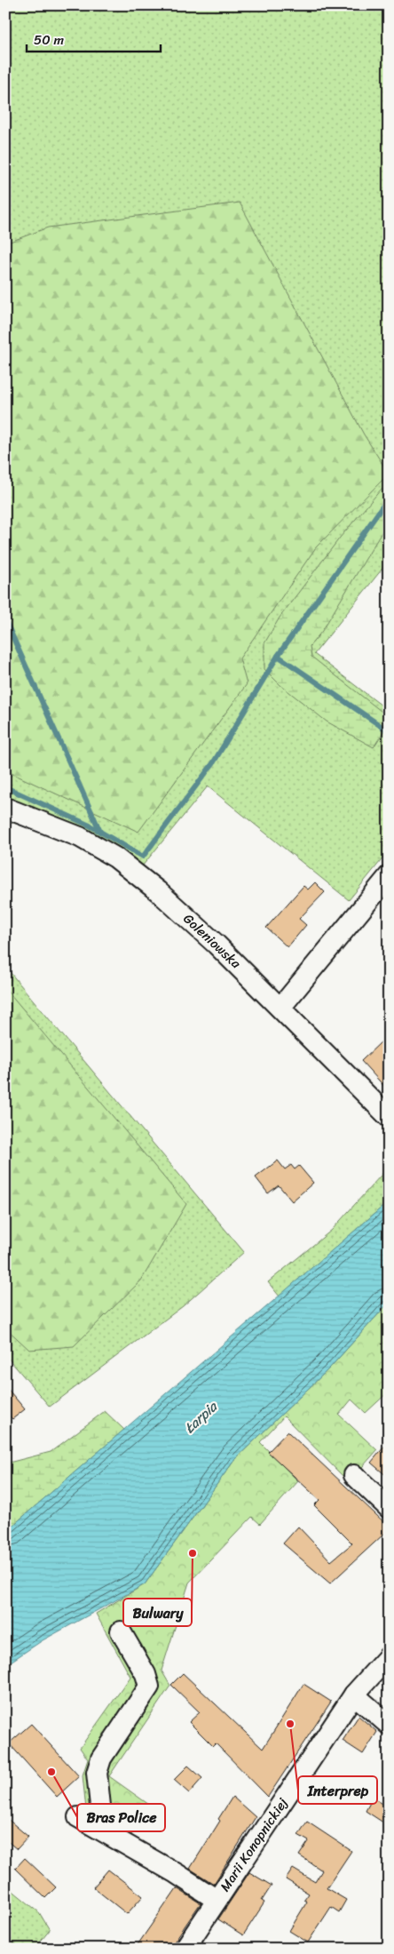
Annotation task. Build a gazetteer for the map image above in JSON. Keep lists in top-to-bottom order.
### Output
{
  "streets": {
    "street": ["Goleniowska", "Marii Konopnickiej"]
  },
  "water": ["Łarpia"],
  "places": ["Bulwary", "Interprep", "Bras Police"],
  "scale_bar": "50 m"
}
